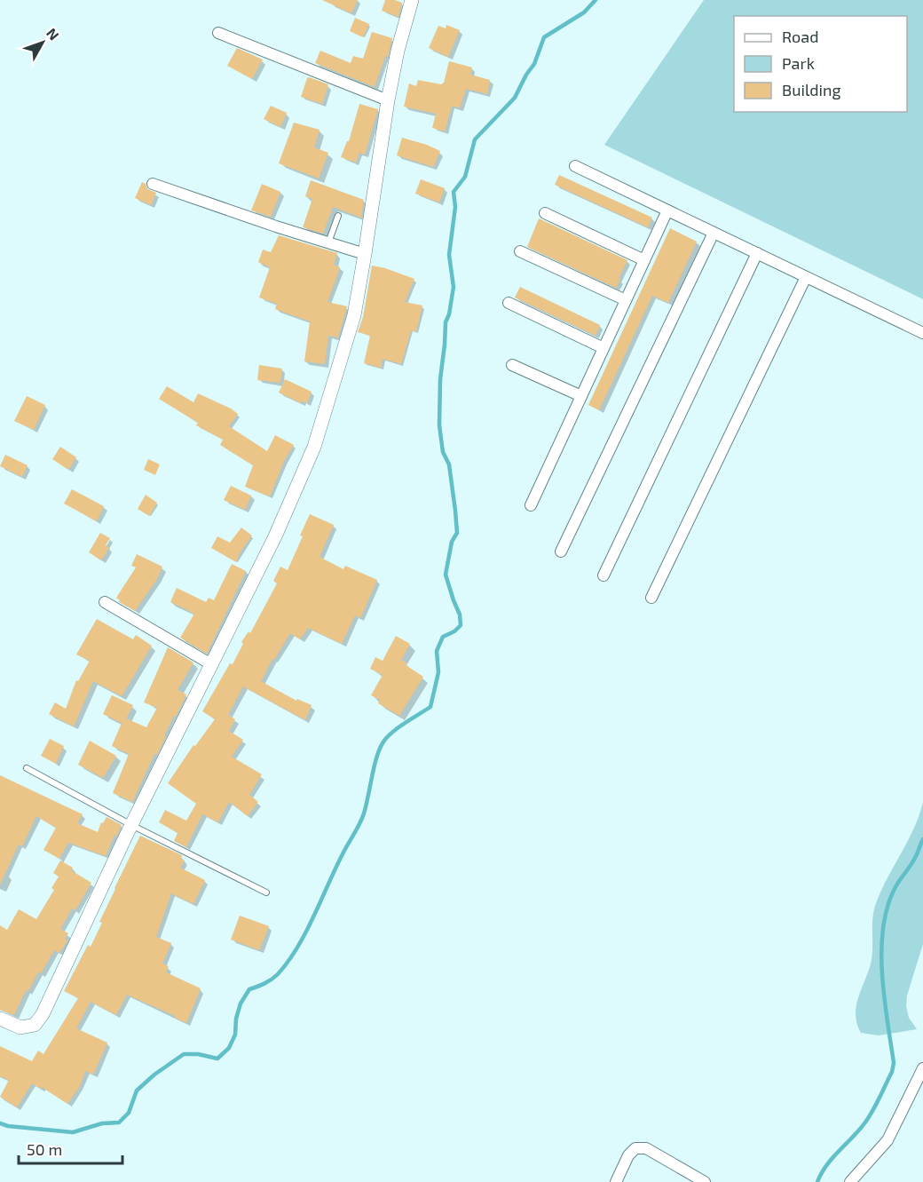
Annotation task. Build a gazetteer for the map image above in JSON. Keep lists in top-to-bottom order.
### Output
{
  "legend": ["Road", "Park", "Building"],
  "scale_bar": "50 m",
  "north": "top right"
}
